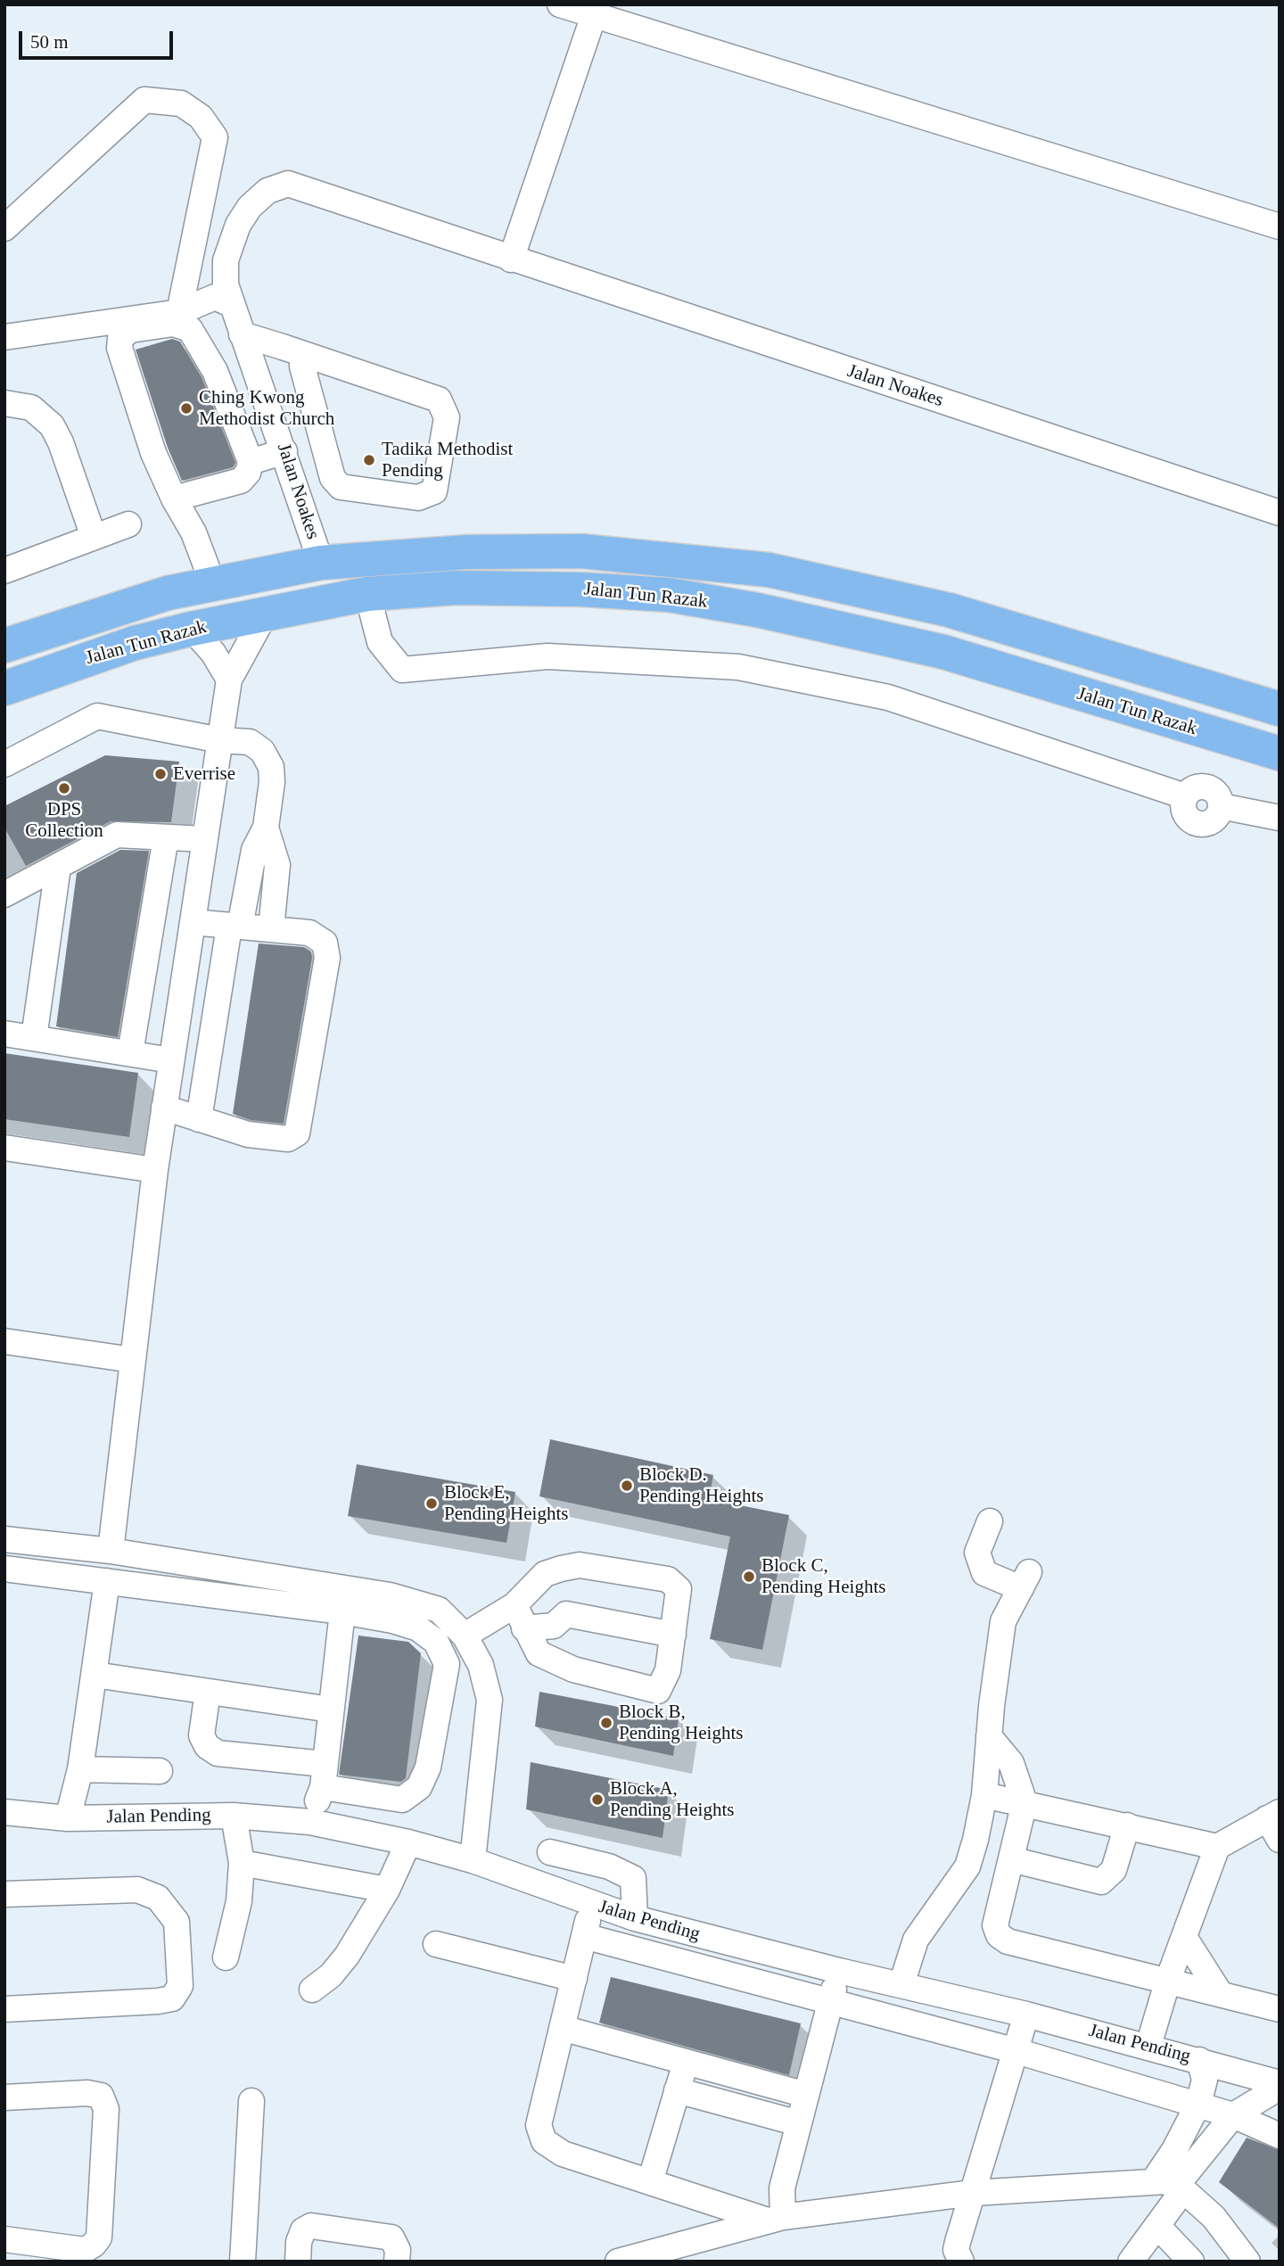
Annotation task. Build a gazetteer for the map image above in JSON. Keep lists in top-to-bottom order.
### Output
{
  "streets": {
    "highway": ["Jalan Tun Razak"],
    "street": ["Jalan Noakes", "Jalan Pending"]
  },
  "crossings": [
    ["Jalan Noakes", "Jalan Tun Razak"]
  ],
  "places": [
    "Ching Kwong Methodist Church",
    "Tadika Methodist Pending",
    "Everrise",
    "DPS Collection",
    "Block D. Pending Heights",
    "Block E, Pending Heights",
    "Block C, Pending Heights",
    "Block B, Pending Heights",
    "Block A, Pending Heights"
  ],
  "scale_bar": "50 m"
}
